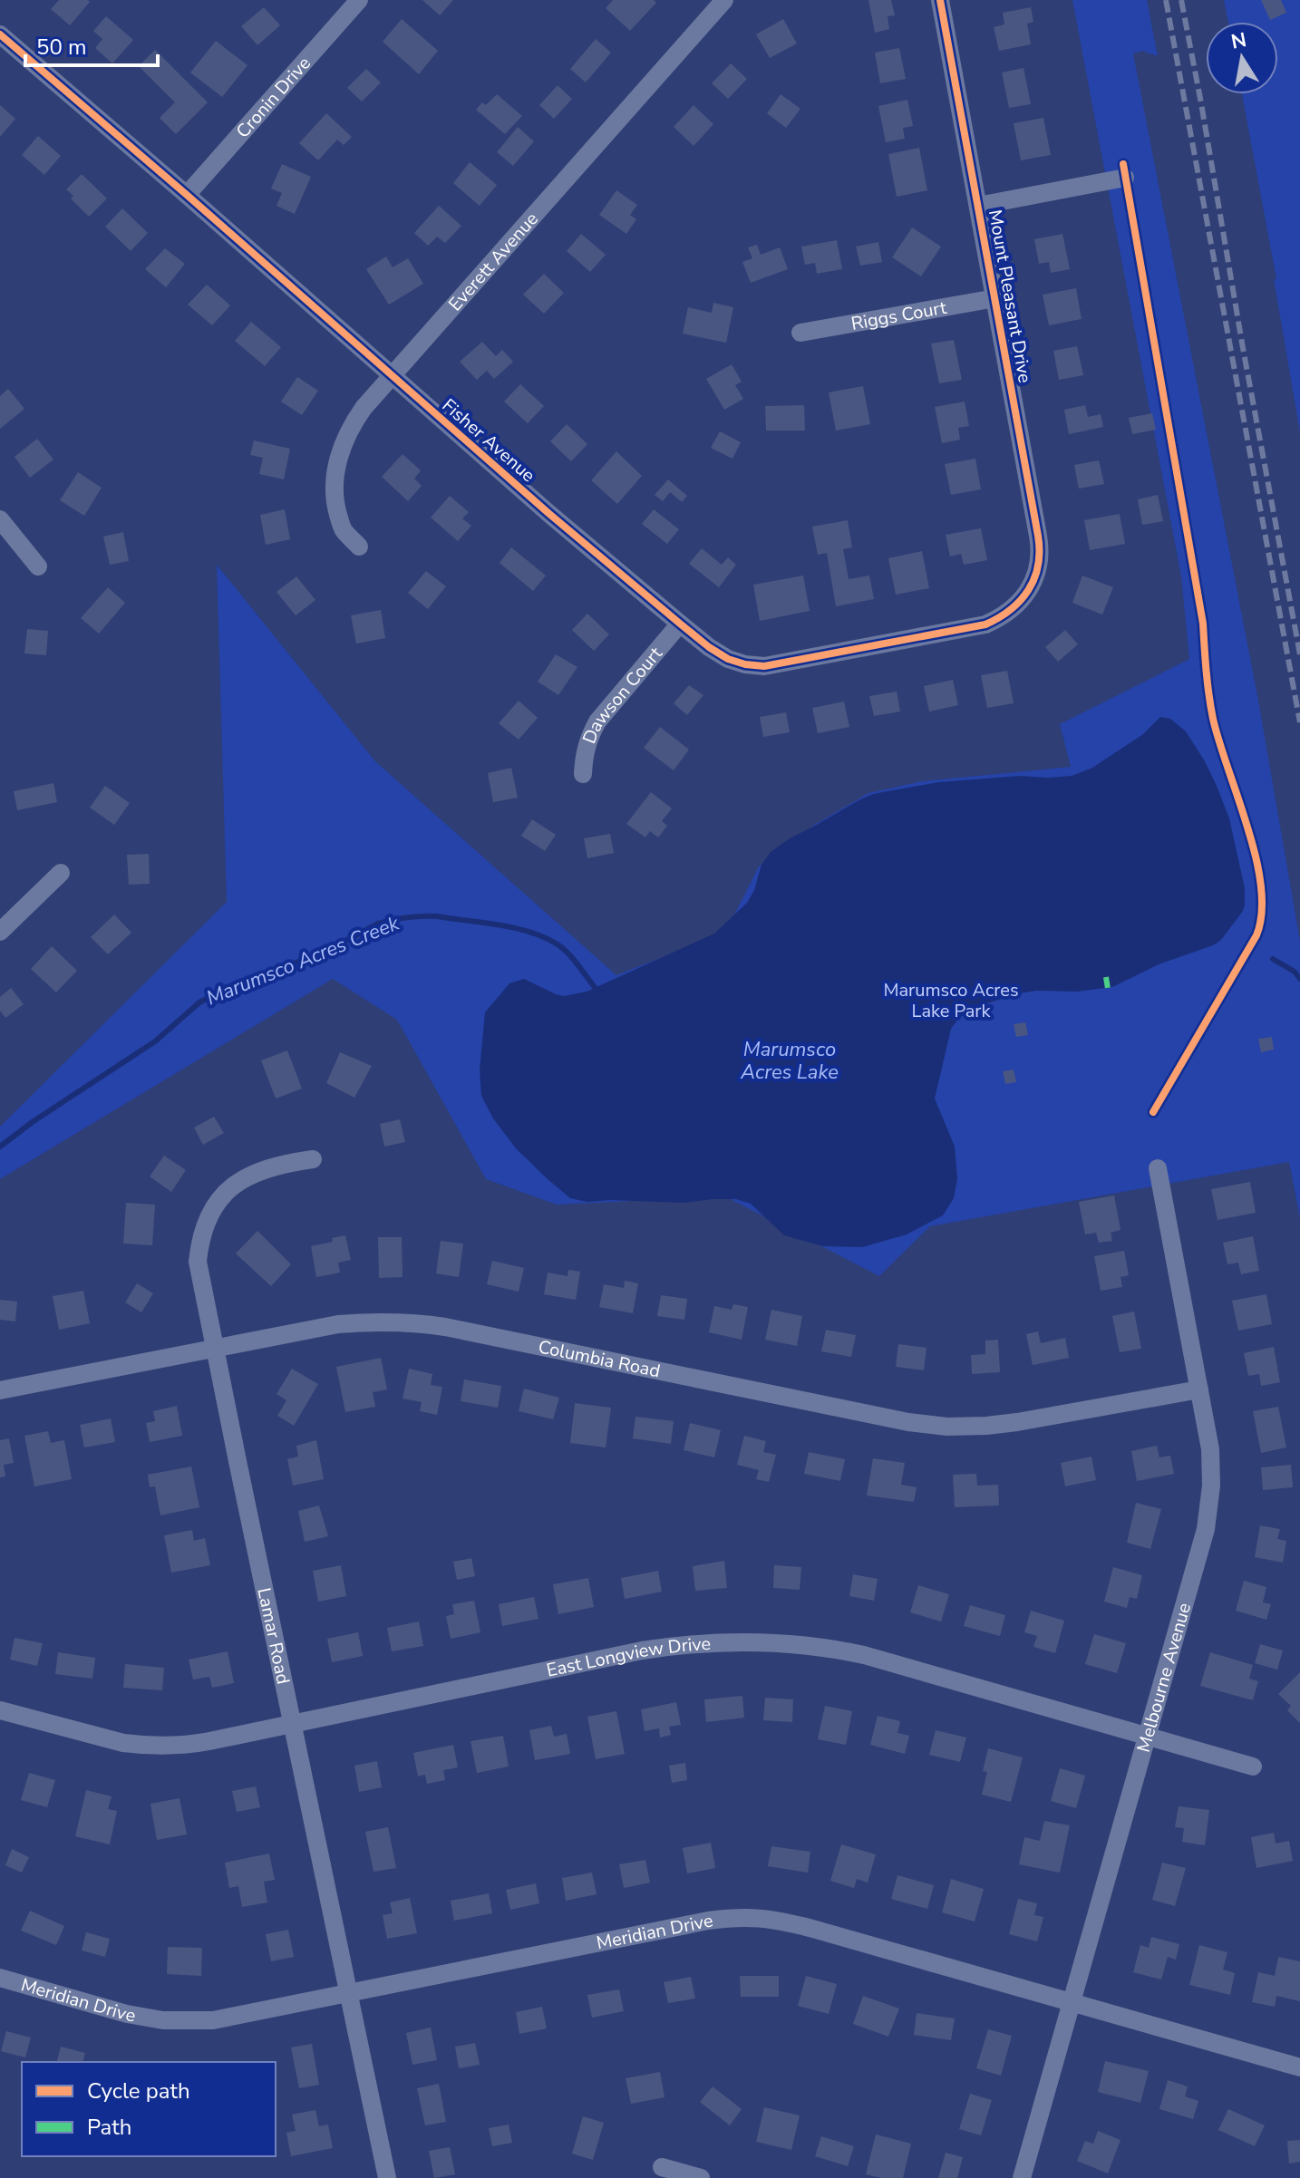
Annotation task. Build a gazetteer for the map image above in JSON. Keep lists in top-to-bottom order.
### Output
{
  "streets": {
    "street": [
      "Cronin Drive",
      "Everett Avenue",
      "Mount Pleasant Drive",
      "Riggs Court",
      "Fisher Avenue",
      "Dawson Court",
      "Columbia Road",
      "Lamar Road",
      "East Longview Drive",
      "Melbourne Avenue",
      "Meridian Drive"
    ]
  },
  "crossings": [
    ["Cronin Drive", "Fisher Avenue"],
    ["Everett Avenue", "Fisher Avenue"],
    ["Mount Pleasant Drive", "Riggs Court"],
    ["Mount Pleasant Drive", "Fisher Avenue"],
    ["Fisher Avenue", "Dawson Court"],
    ["Columbia Road", "Lamar Road"],
    ["Columbia Road", "Melbourne Avenue"],
    ["Lamar Road", "East Longview Drive"],
    ["Lamar Road", "Meridian Drive"],
    ["East Longview Drive", "Melbourne Avenue"],
    ["Melbourne Avenue", "Meridian Drive"]
  ],
  "water": ["Marumsco Acres Creek", "Marumsco Acres Lake"],
  "parks": ["Marumsco Acres Lake Park"],
  "legend": ["Cycle path", "Path"],
  "scale_bar": "50 m",
  "north": "top"
}
